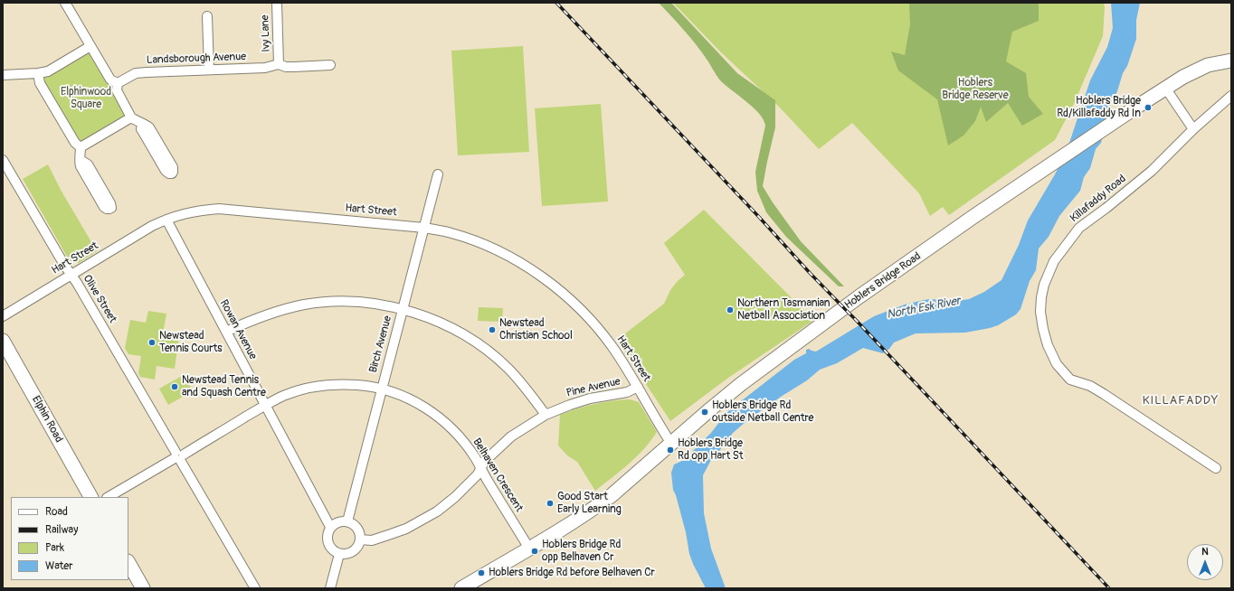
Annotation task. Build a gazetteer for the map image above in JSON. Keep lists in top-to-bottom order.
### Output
{
  "streets": {
    "highway": ["Hoblers Bridge Road", "Elphin Road"],
    "street": [
      "Ivy Lane",
      "Landsborough Avenue",
      "Killafaddy Road",
      "Hart Street",
      "Olive Street",
      "Rowan Avenue",
      "Birch Avenue",
      "Pine Avenue",
      "Belhaven Crescent"
    ]
  },
  "crossings": [
    ["Ivy Lane", "Landsborough Avenue"],
    ["Hart Street", "Hoblers Bridge Road"],
    ["Hart Street", "Olive Street"],
    ["Hart Street", "Rowan Avenue"],
    ["Hart Street", "Birch Avenue"],
    ["Hart Street", "Pine Avenue"],
    ["Hoblers Bridge Road", "Belhaven Crescent"],
    ["Olive Street", "Belhaven Crescent"],
    ["Rowan Avenue", "Birch Avenue"],
    ["Rowan Avenue", "Pine Avenue"],
    ["Rowan Avenue", "Belhaven Crescent"],
    ["Birch Avenue", "Pine Avenue"],
    ["Birch Avenue", "Belhaven Crescent"],
    ["Pine Avenue", "Belhaven Crescent"]
  ],
  "districts": ["KILLAFADDY"],
  "water": ["North Esk River"],
  "parks": ["Hoblers Bridge Reserve", "Elphinwood Square"],
  "places": [
    "Hoblers Bridge Rd/Killafaddy Rd In",
    "Northern Tasmanian Netball Association",
    "Newstead Christian School",
    "Newstead Tennis Courts",
    "Newstead Tennis and Squash Centre",
    "Hoblers Bridge Rd outside Netball Centre",
    "Hoblers Bridge Rd opp Hart St",
    "Good Start Early Learning",
    "Hoblers Bridge Rd opp Belhaven Cr",
    "Hoblers Bridge Rd before Belhaven Cr"
  ],
  "legend": [
    "Road",
    "Railway",
    "Park",
    "Water"
  ],
  "north": "top"
}
